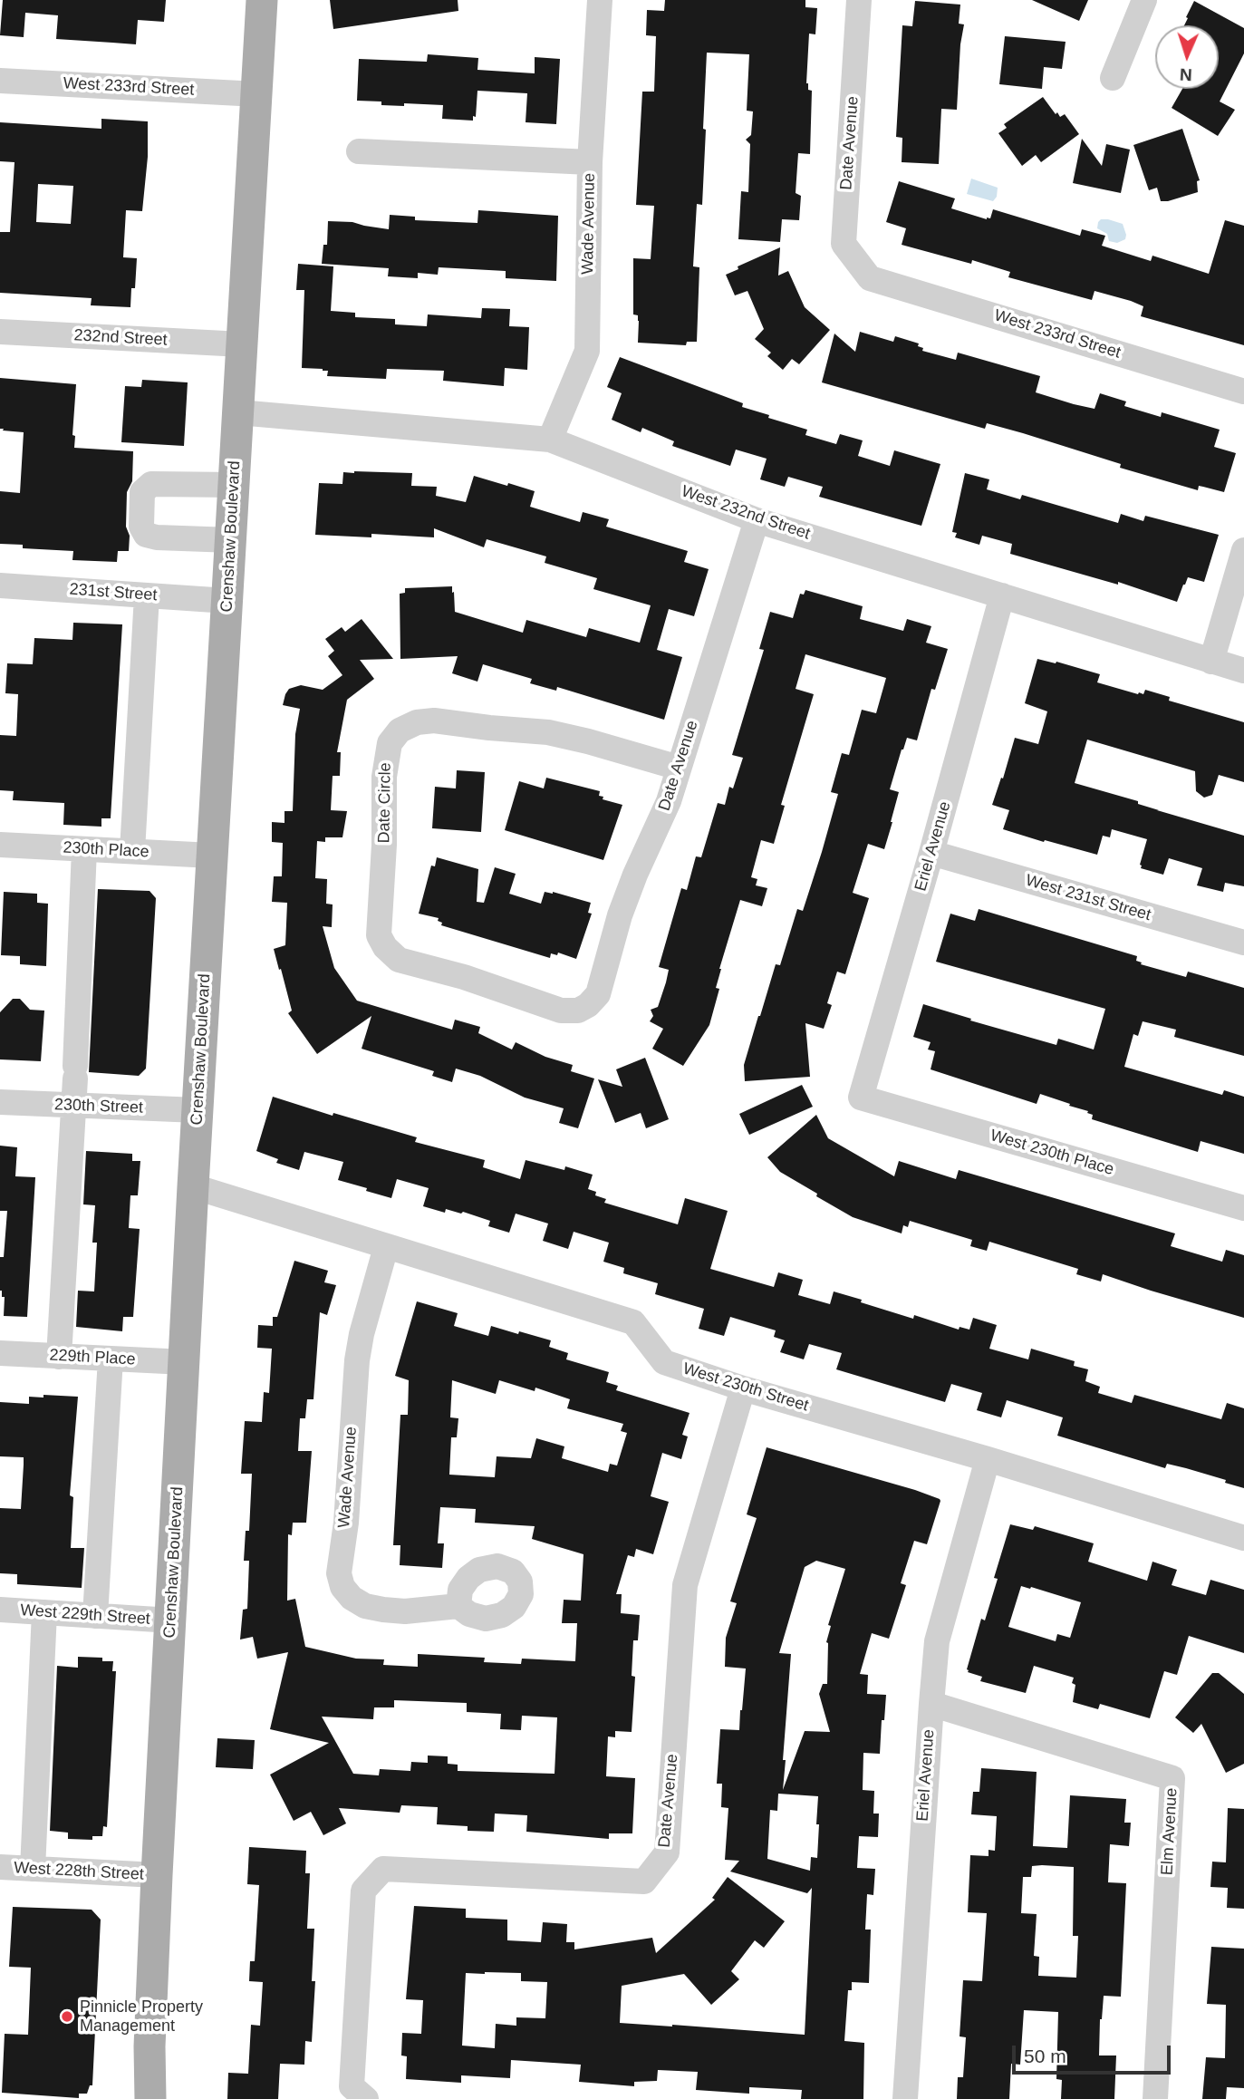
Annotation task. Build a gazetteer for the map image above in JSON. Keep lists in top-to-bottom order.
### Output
{
  "streets": {
    "main road": ["Crenshaw Boulevard"],
    "street": [
      "West 233rd Street",
      "Date Avenue",
      "Wade Avenue",
      "232nd Street",
      "West 232nd Street",
      "231st Street",
      "Date Circle",
      "Eriel Avenue",
      "230th Place",
      "West 231st Street",
      "230th Street",
      "West 230th Place",
      "229th Place",
      "West 230th Street",
      "West 229th Street",
      "Elm Avenue",
      "West 228th Street"
    ]
  },
  "crossings": [
    ["West 233rd Street", "Date Avenue"],
    ["West 233rd Street", "Crenshaw Boulevard"],
    ["Date Avenue", "West 232nd Street"],
    ["Date Avenue", "Date Circle"],
    ["Date Avenue", "West 230th Street"],
    ["Wade Avenue", "West 232nd Street"],
    ["Wade Avenue", "West 230th Street"],
    ["232nd Street", "Crenshaw Boulevard"],
    ["West 232nd Street", "Crenshaw Boulevard"],
    ["West 232nd Street", "Eriel Avenue"],
    ["Crenshaw Boulevard", "231st Street"],
    ["Crenshaw Boulevard", "230th Place"],
    ["Crenshaw Boulevard", "230th Street"],
    ["Crenshaw Boulevard", "229th Place"],
    ["Crenshaw Boulevard", "West 230th Street"],
    ["Crenshaw Boulevard", "West 229th Street"],
    ["Crenshaw Boulevard", "West 228th Street"],
    ["Eriel Avenue", "West 231st Street"],
    ["Eriel Avenue", "West 230th Place"],
    ["Eriel Avenue", "West 230th Street"],
    ["Eriel Avenue", "Elm Avenue"]
  ],
  "places": ["Pinnicle Property Management"],
  "scale_bar": "50 m",
  "north": "bottom"
}
